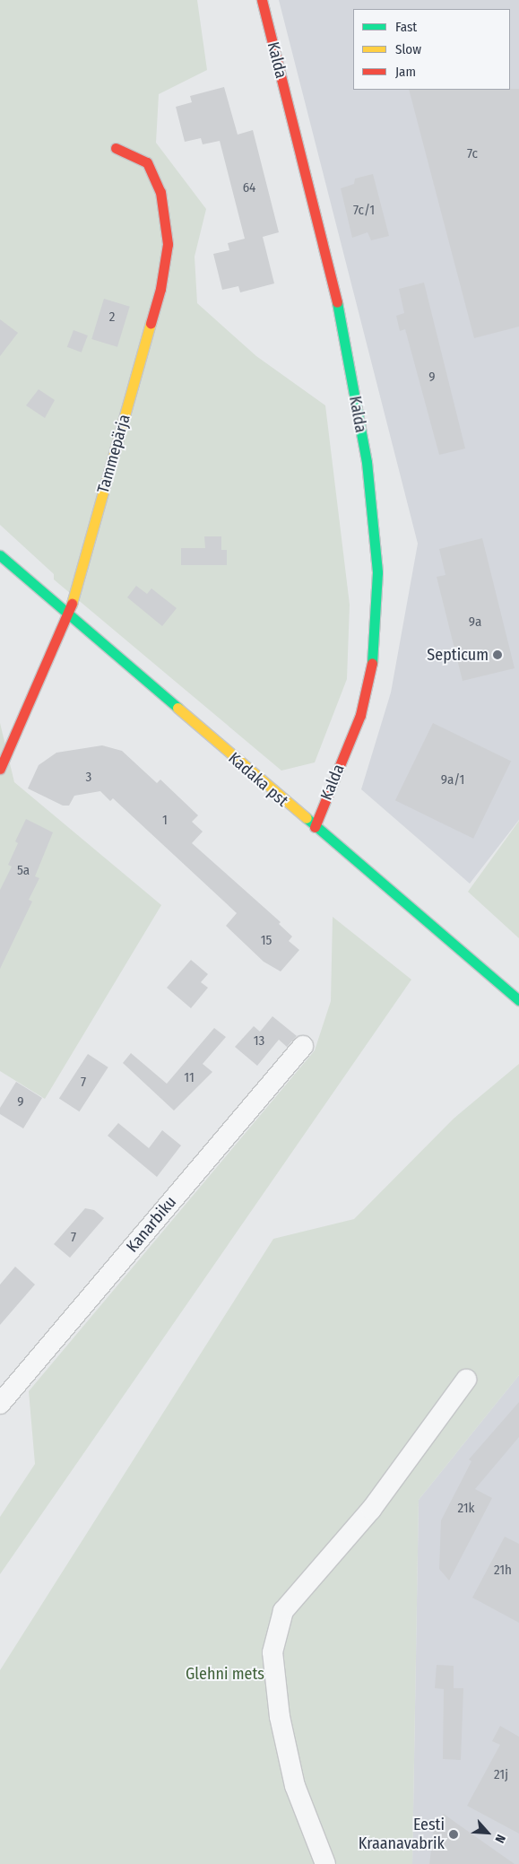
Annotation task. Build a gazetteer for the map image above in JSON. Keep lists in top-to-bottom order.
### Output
{
  "streets": {
    "street": [
      "Kalda",
      "Tammepärja",
      "Kadaka pst",
      "Kanarbiku"
    ]
  },
  "crossings": [
    ["Kalda", "Kadaka pst"],
    ["Tammepärja", "Kadaka pst"]
  ],
  "parks": ["Glehni mets"],
  "places": ["Septicum", "Eesti Kraanavabrik"],
  "house_numbers": [
    "7c",
    "64",
    "7c/1",
    "2",
    "9",
    "9a",
    "3",
    "9a/1",
    "1",
    "5a",
    "15",
    "13",
    "11",
    "7",
    "9",
    "7",
    "21k",
    "21h",
    "21j"
  ],
  "legend": ["Fast", "Slow", "Jam"],
  "north": "bottom right"
}
